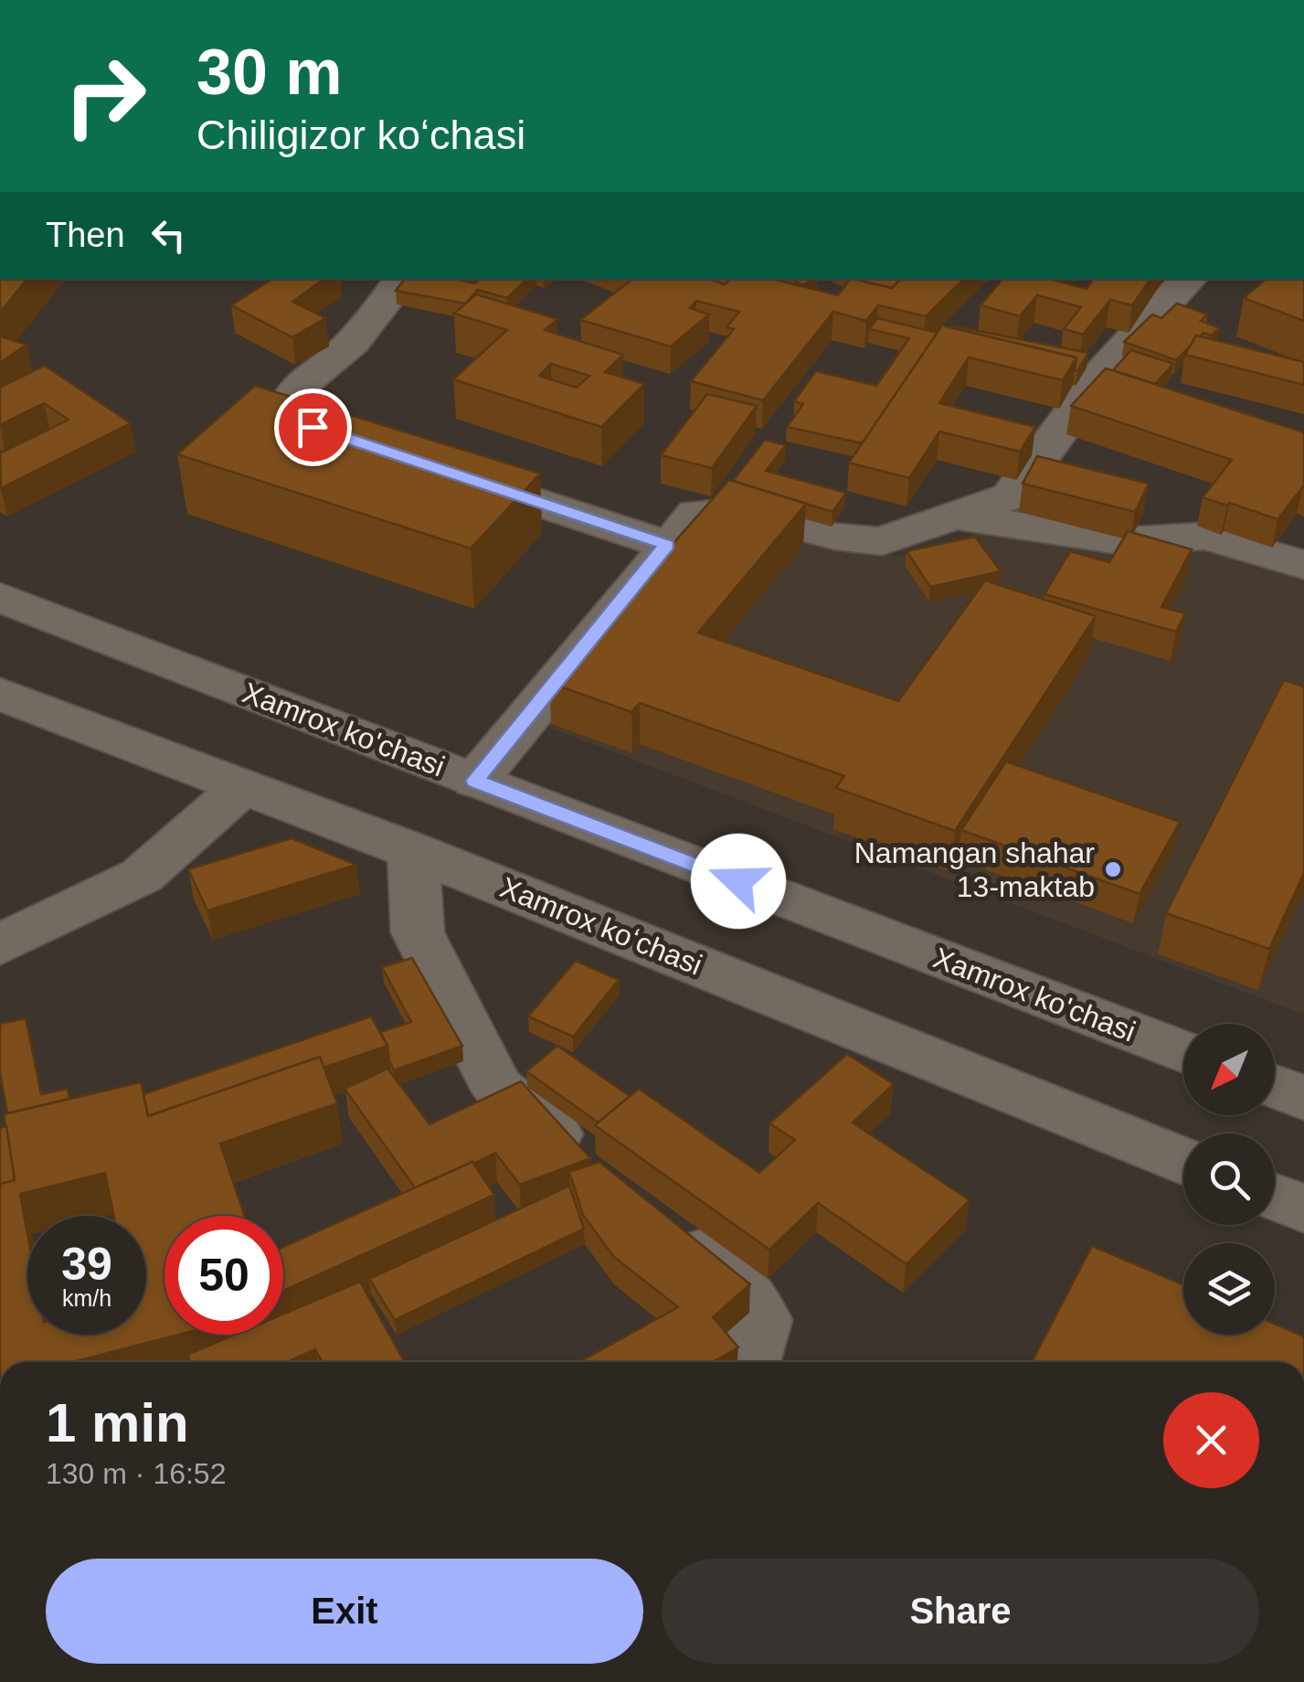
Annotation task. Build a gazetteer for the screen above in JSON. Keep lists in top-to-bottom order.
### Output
{
  "streets": {
    "street": ["Xamrox ko'chasi", "Xamrox koʻchasi"]
  },
  "places": ["Namangan shahar 13-maktab"],
  "north": "bottom left",
  "page": {
    "turn": ["30 m", "Chiligizor koʻchasi"],
    "then": "Then",
    "speed": "39 km/h",
    "limit": "50",
    "heading": ["1 min", "130 m · 16:52"],
    "buttons": ["Exit", "Share"]
  }
}
